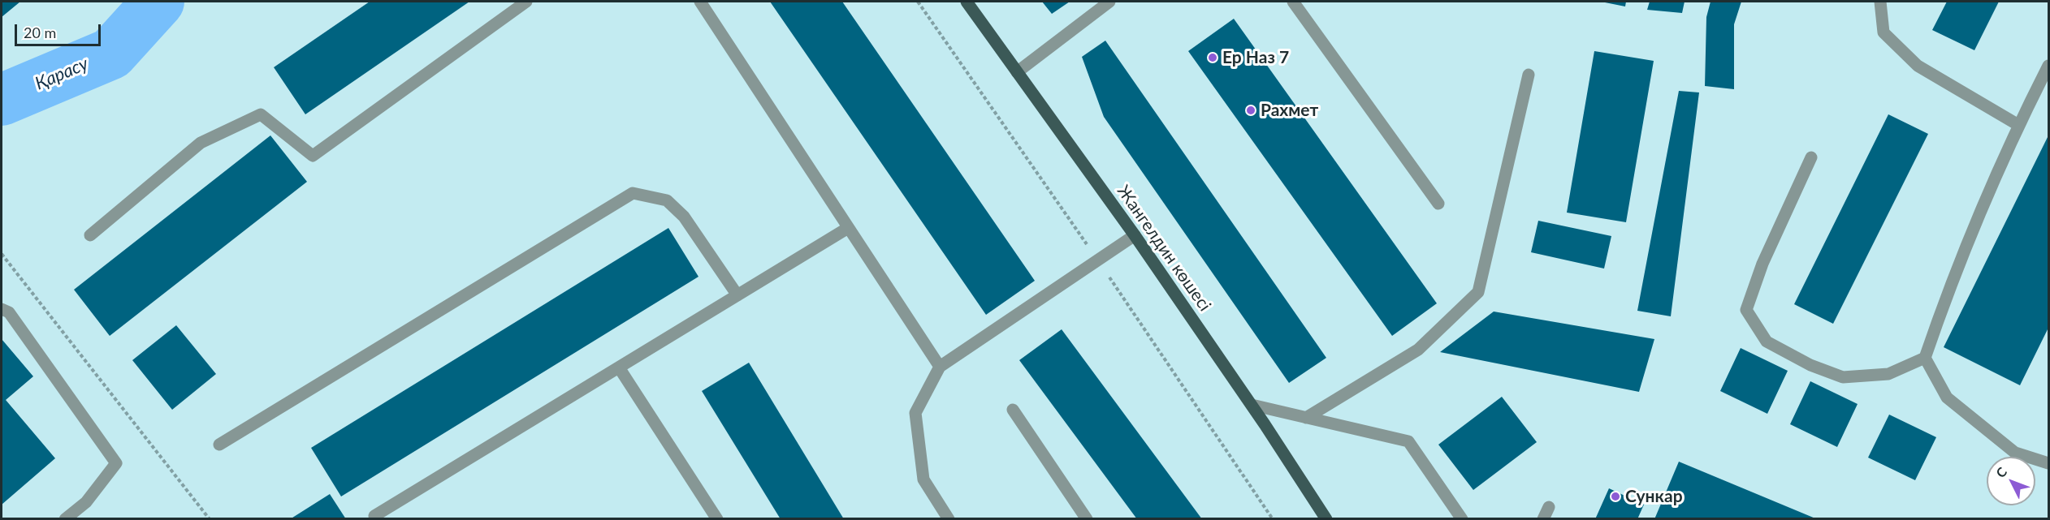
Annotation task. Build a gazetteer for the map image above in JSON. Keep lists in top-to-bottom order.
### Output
{
  "streets": {
    "main road": ["Жангелдин көшесі"]
  },
  "water": ["Қарасу"],
  "places": ["Ер Наз 7", "Рахмет", "Сункар"],
  "scale_bar": "20 m",
  "north": "top left"
}
